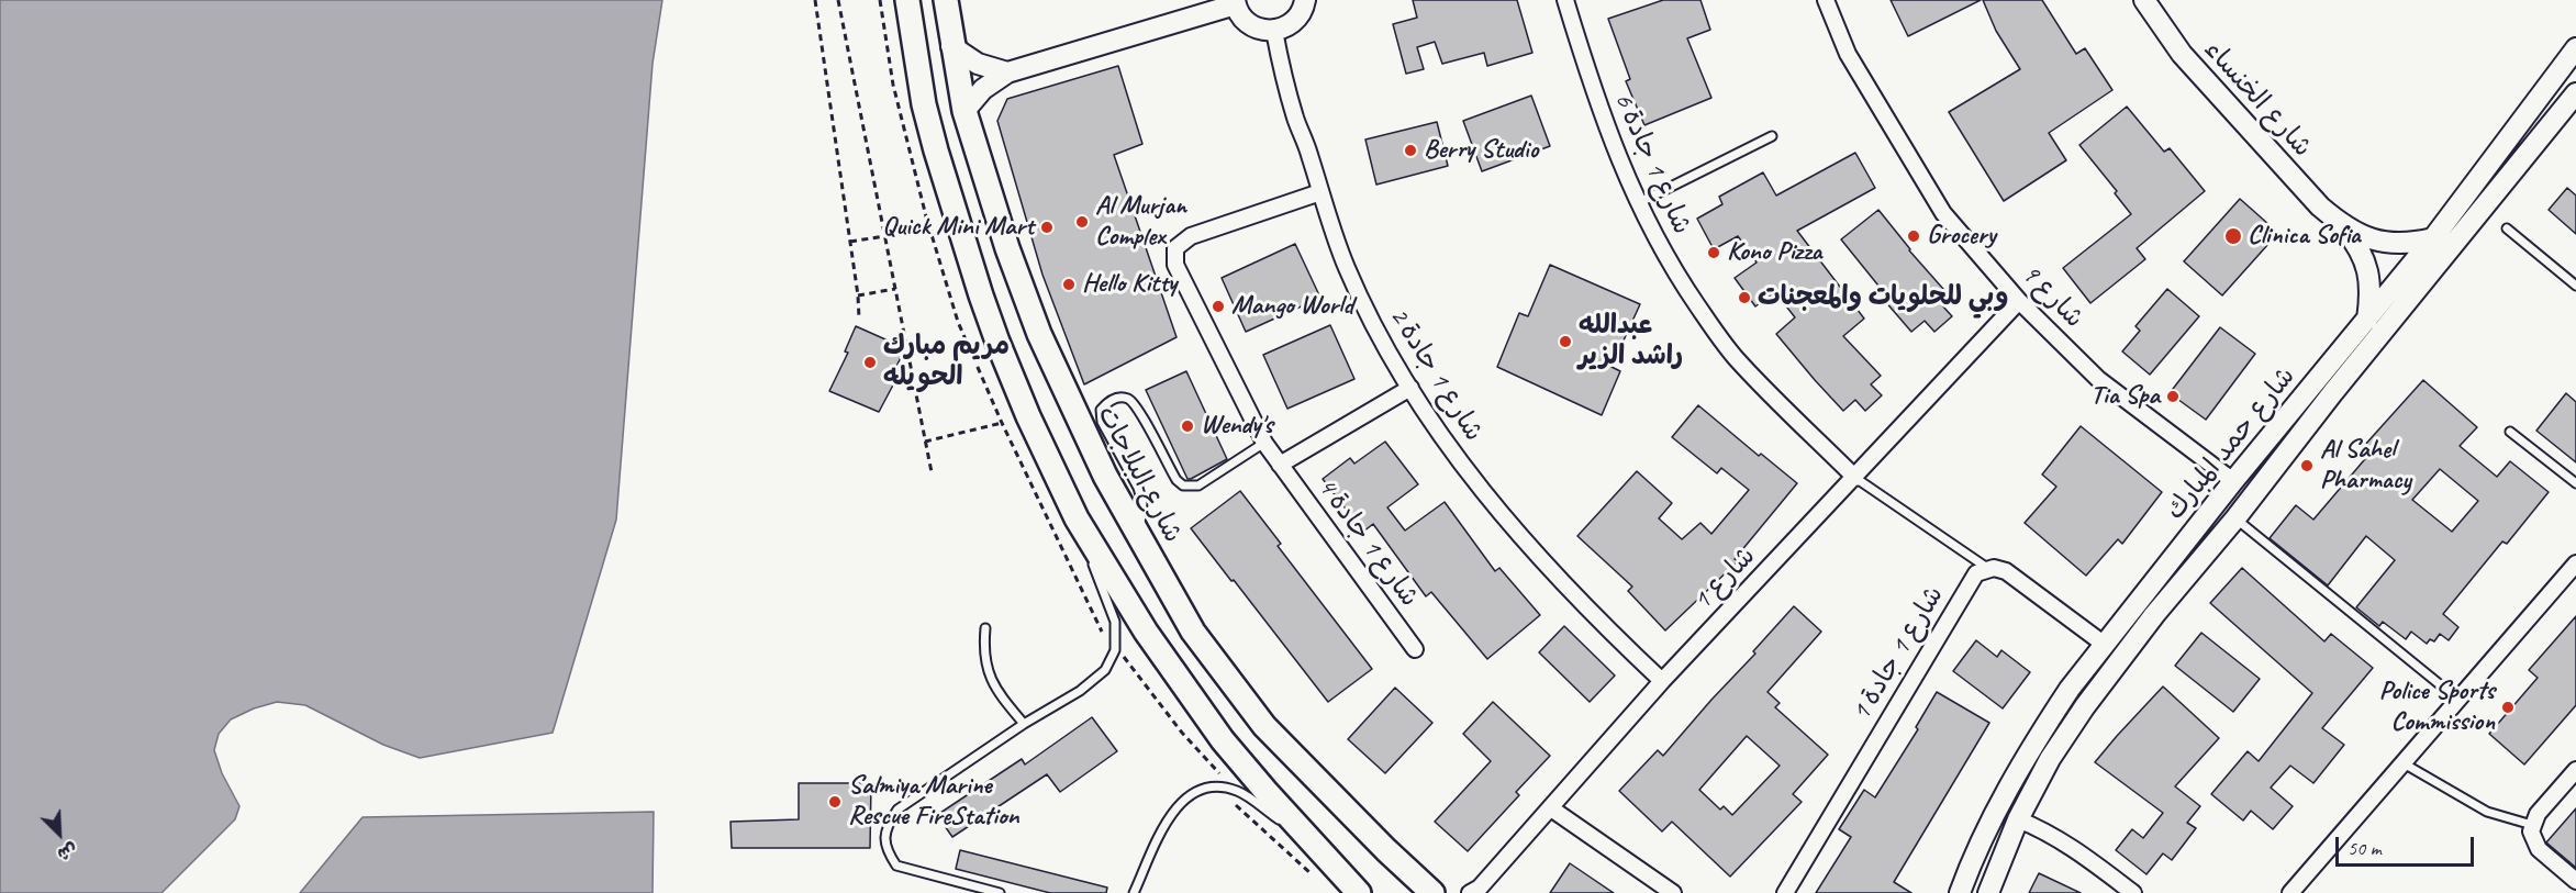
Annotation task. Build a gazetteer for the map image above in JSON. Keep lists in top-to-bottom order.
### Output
{
  "streets": {
    "main road": ["شارع الخنساء", "شارع حمد المبارك", "شارع البلاجات"],
    "street": [
      "شارع 1 جادة 6",
      "شارع 9",
      "شارع 1 جادة 2",
      "شارع 1 جادة 4",
      "شارع 1",
      "شارع 1 جادة 1"
    ]
  },
  "crossings": [
    ["شارع الخنساء", "شارع حمد المبارك"],
    ["شارع 1 جادة 6", "شارع 1"],
    ["شارع 9", "شارع حمد المبارك"],
    ["شارع 9", "شارع 1"],
    ["شارع 1 جادة 2", "شارع 1 جادة 4"],
    ["شارع 1 جادة 2", "شارع 1"]
  ],
  "places": [
    "Berry Studio",
    "Al Murjan Complex",
    "Quick Mini Mart",
    "Grocery",
    "Clinica Sofia",
    "Kono Pizza",
    "Hello Kitty",
    "وبي للحلويات والمعجنات",
    "Mango World",
    "عبدالله راشد الزير",
    "مريم مبارك الحويله",
    "Tia Spa",
    "Wendy's",
    "Al Sahel Pharmacy",
    "Police Sports Commission",
    "Salmiya Marine Rescue FireStation"
  ],
  "scale_bar": "50 m",
  "north": "bottom right"
}
